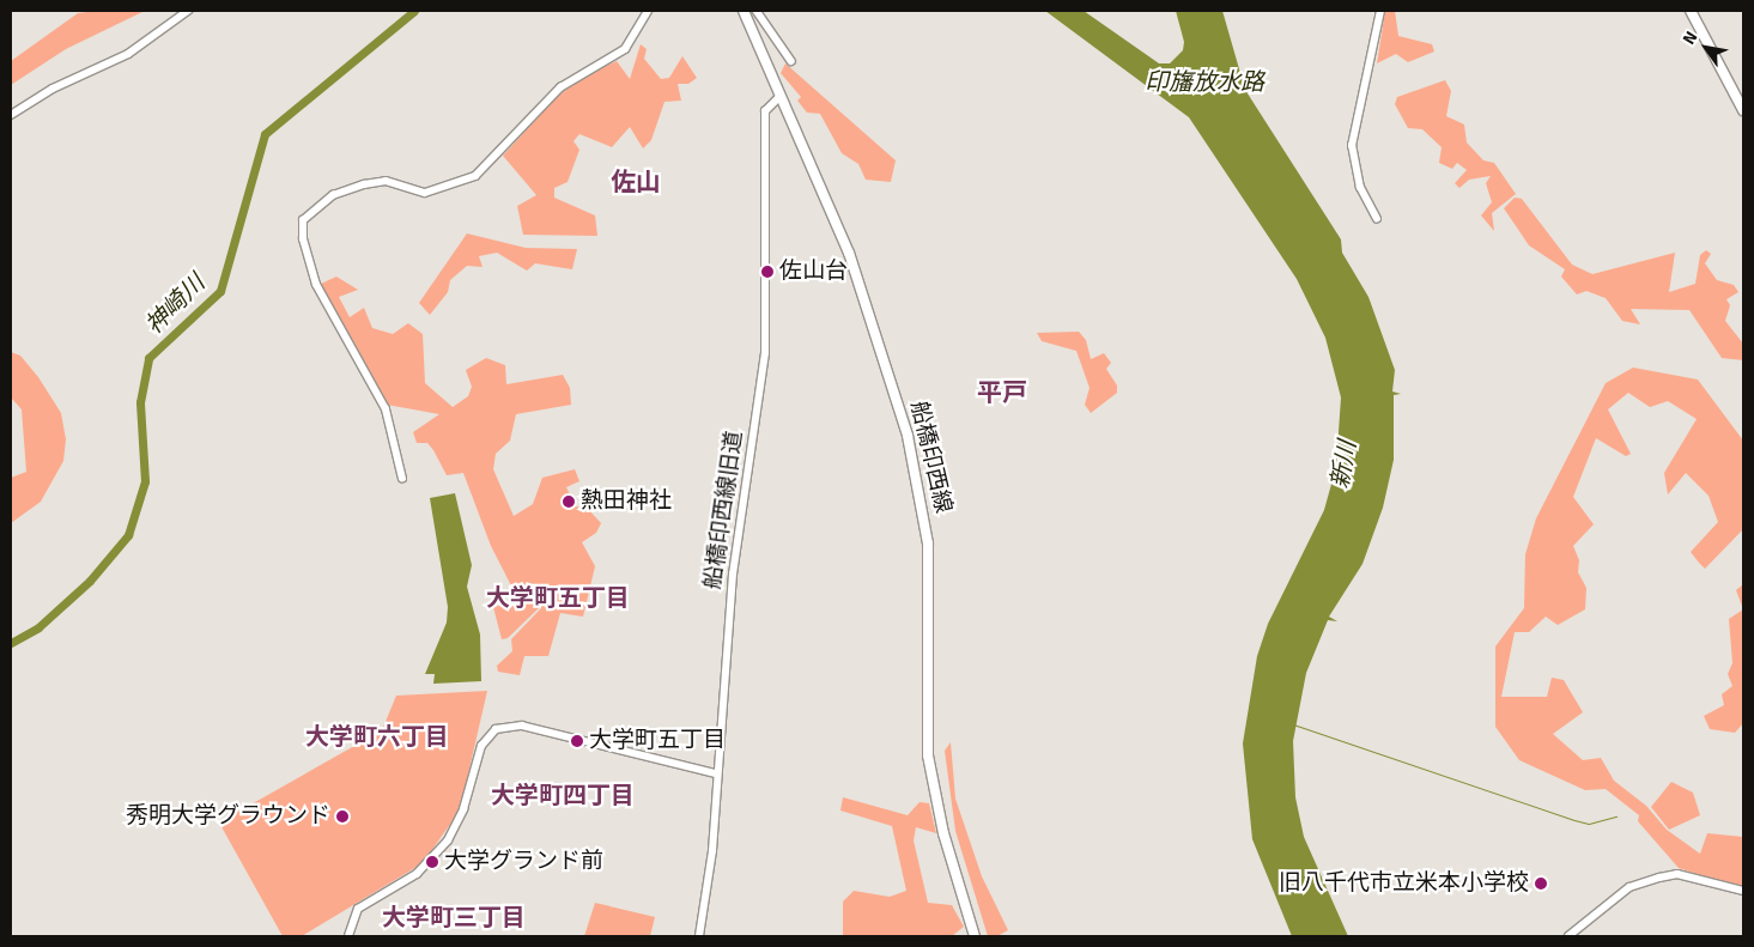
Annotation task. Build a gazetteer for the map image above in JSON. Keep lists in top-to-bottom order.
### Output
{
  "streets": {
    "main road": ["船橋印西線"],
    "street": ["船橋印西線旧道"]
  },
  "crossings": [
    ["船橋印西線", "船橋印西線旧道"]
  ],
  "districts": [
    "佐山",
    "平戸",
    "大学町五丁目",
    "大学町六丁目",
    "大学町四丁目",
    "大学町三丁目"
  ],
  "water": ["印旛放水路", "神崎川", "新川"],
  "places": [
    "佐山台",
    "熱田神社",
    "大学町五丁目",
    "秀明大学グラウンド",
    "大学グランド前",
    "旧八千代市立米本小学校"
  ],
  "north": "top left"
}
